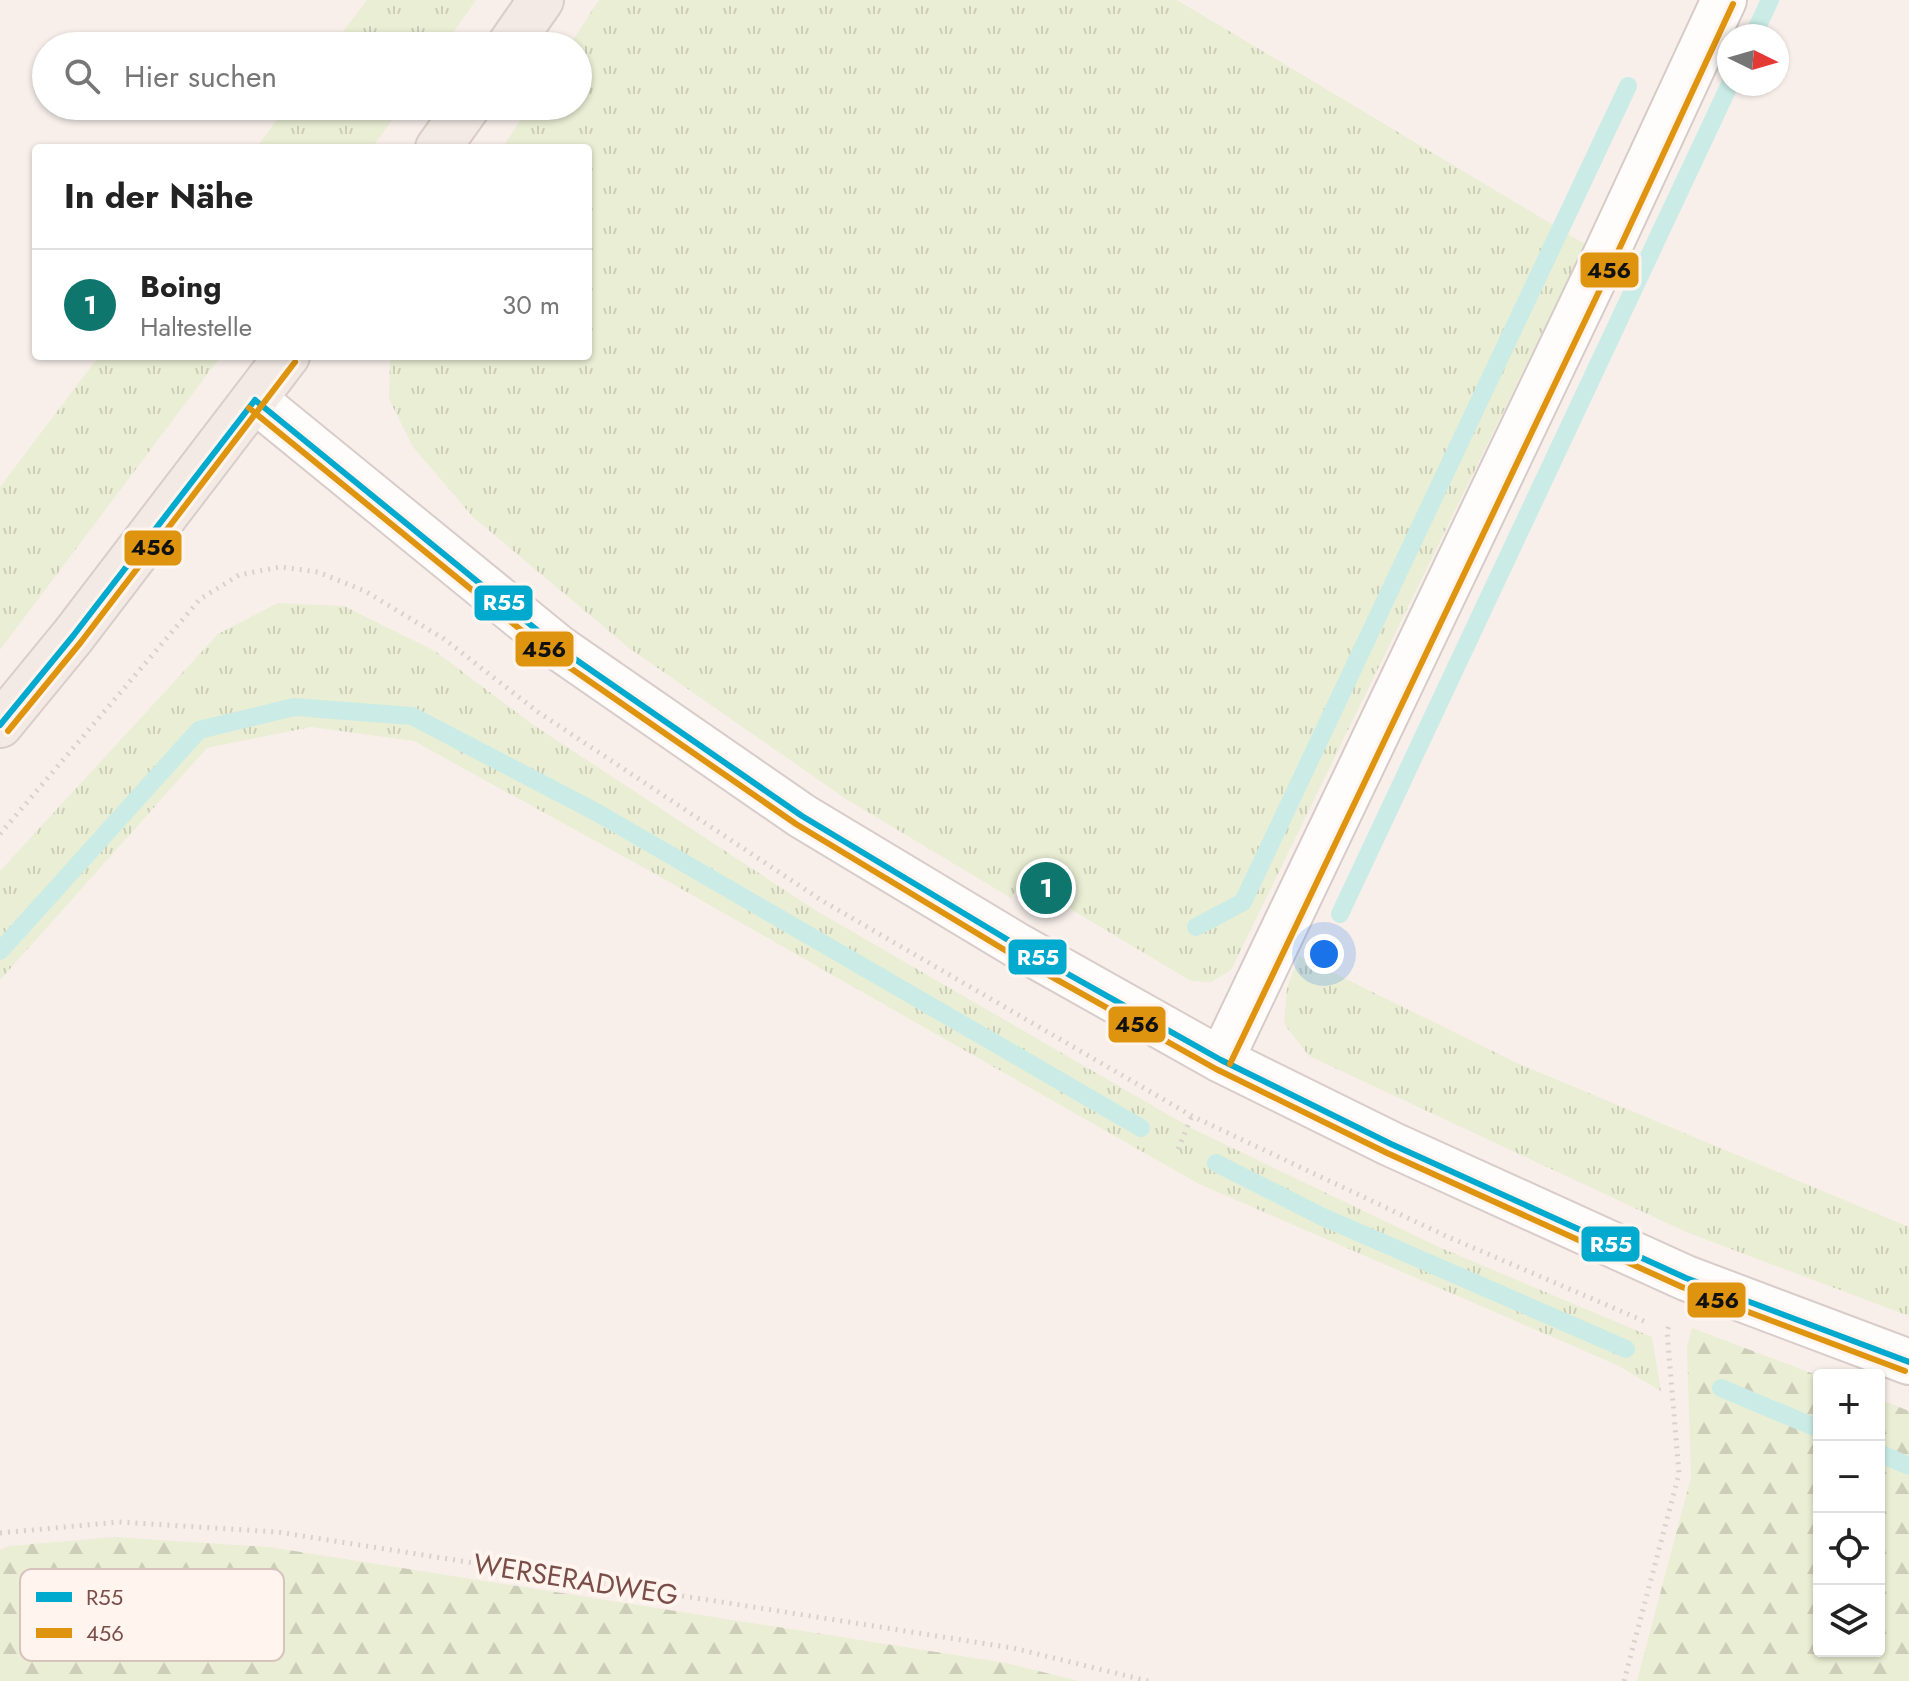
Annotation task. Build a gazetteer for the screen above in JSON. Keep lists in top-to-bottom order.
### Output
{
  "streets": {
    "path": ["WERSERADWEG"]
  },
  "lines": ["transit line 456", "transit line R55"],
  "legend": ["R55", "456"],
  "north": "right",
  "page": {
    "search": "Hier suchen",
    "heading": "In der Nähe",
    "list": [
      {
        "mark": "1",
        "name": "Boing",
        "note": "Haltestelle",
        "value": "30 m"
      }
    ],
    "pins": "1",
    "map_buttons": ["+", "−"]
  }
}
